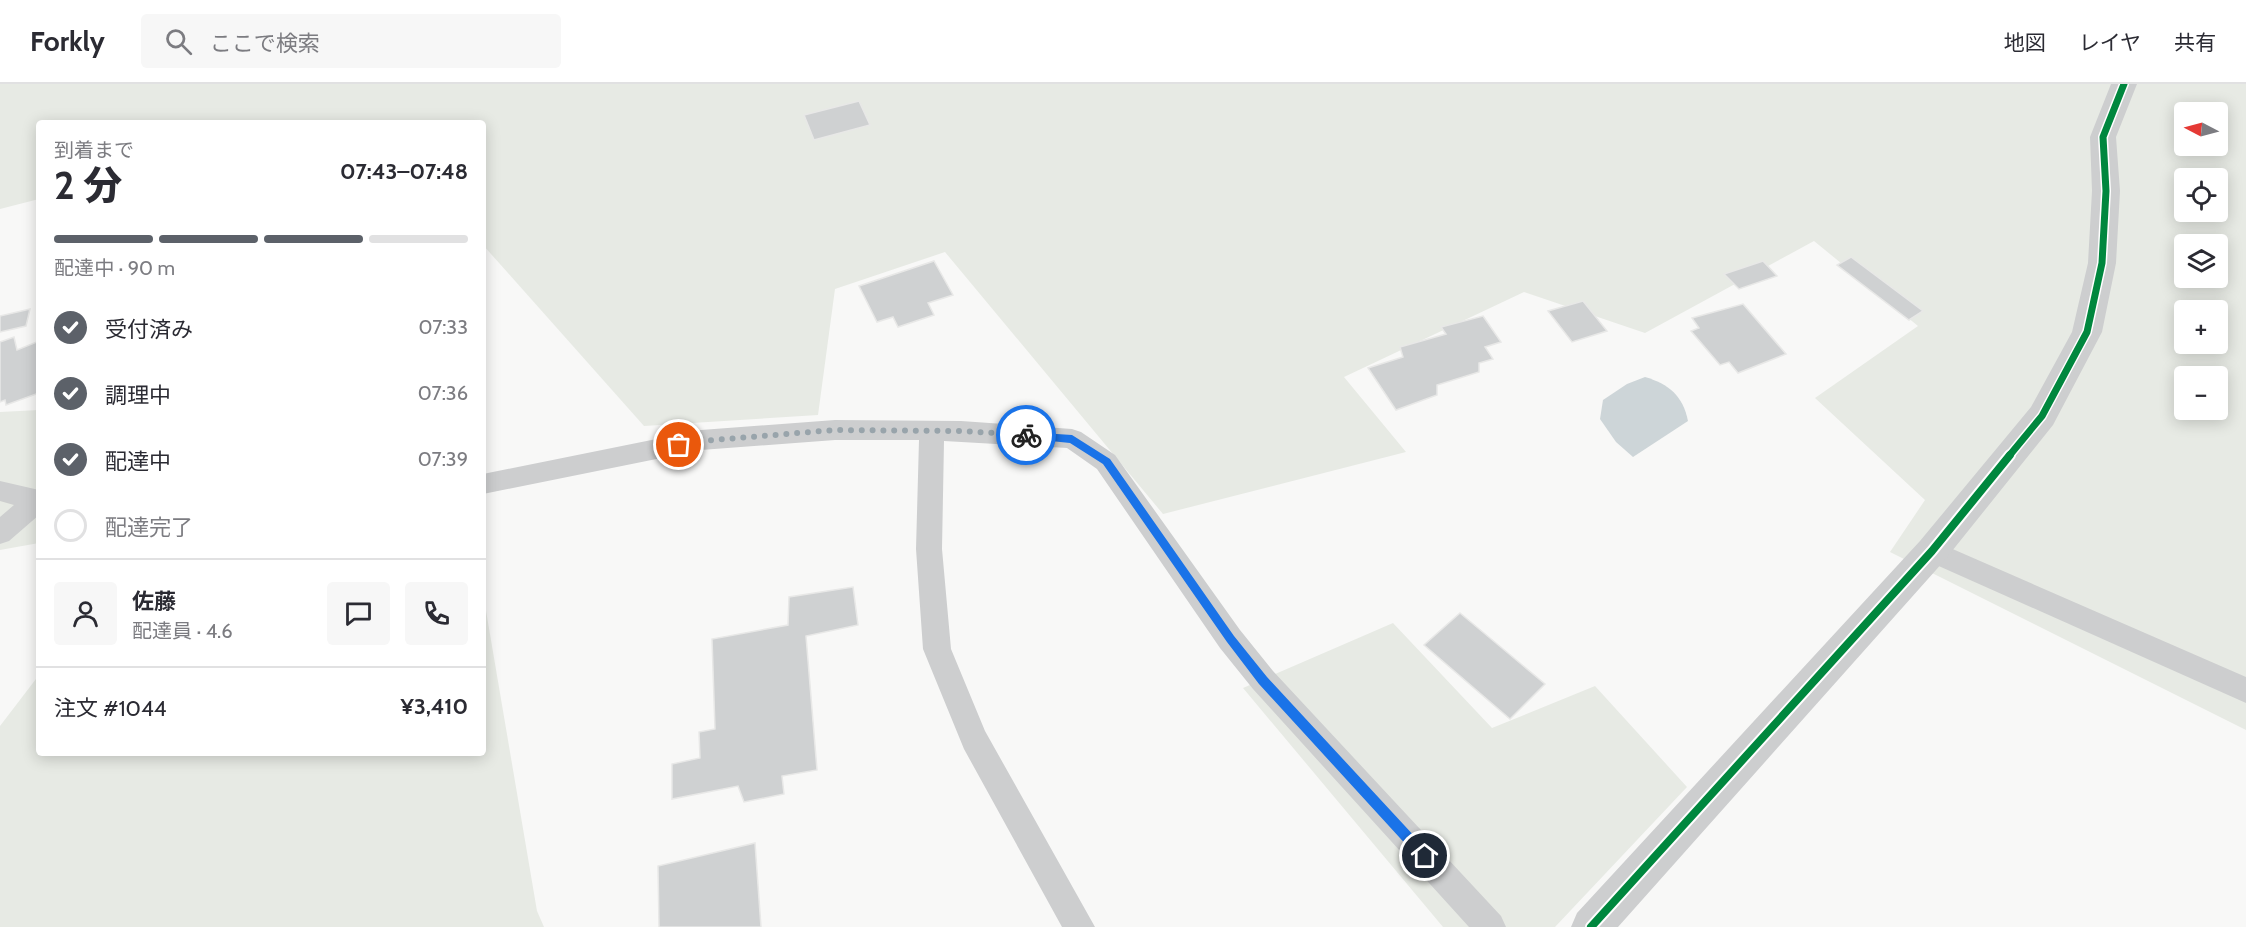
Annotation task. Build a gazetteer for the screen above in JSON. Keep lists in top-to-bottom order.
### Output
{
  "north": "left",
  "page": {
    "header": "Forkly",
    "search": "ここで検索",
    "nav": ["地図", "レイヤ", "共有"],
    "map_buttons": ["+", "−"],
    "heading": ["2 分", "到着まで", "07:43–07:48"],
    "panel": [
      "佐藤",
      "配達員 · 4.6",
      "注文 #1044",
      "¥3,410"
    ],
    "bar": "配達中 · 90 m",
    "list": [
      ["受付済み", "07:33"],
      ["調理中", "07:36"],
      ["配達中", "07:39"],
      "配達完了"
    ]
  }
}
